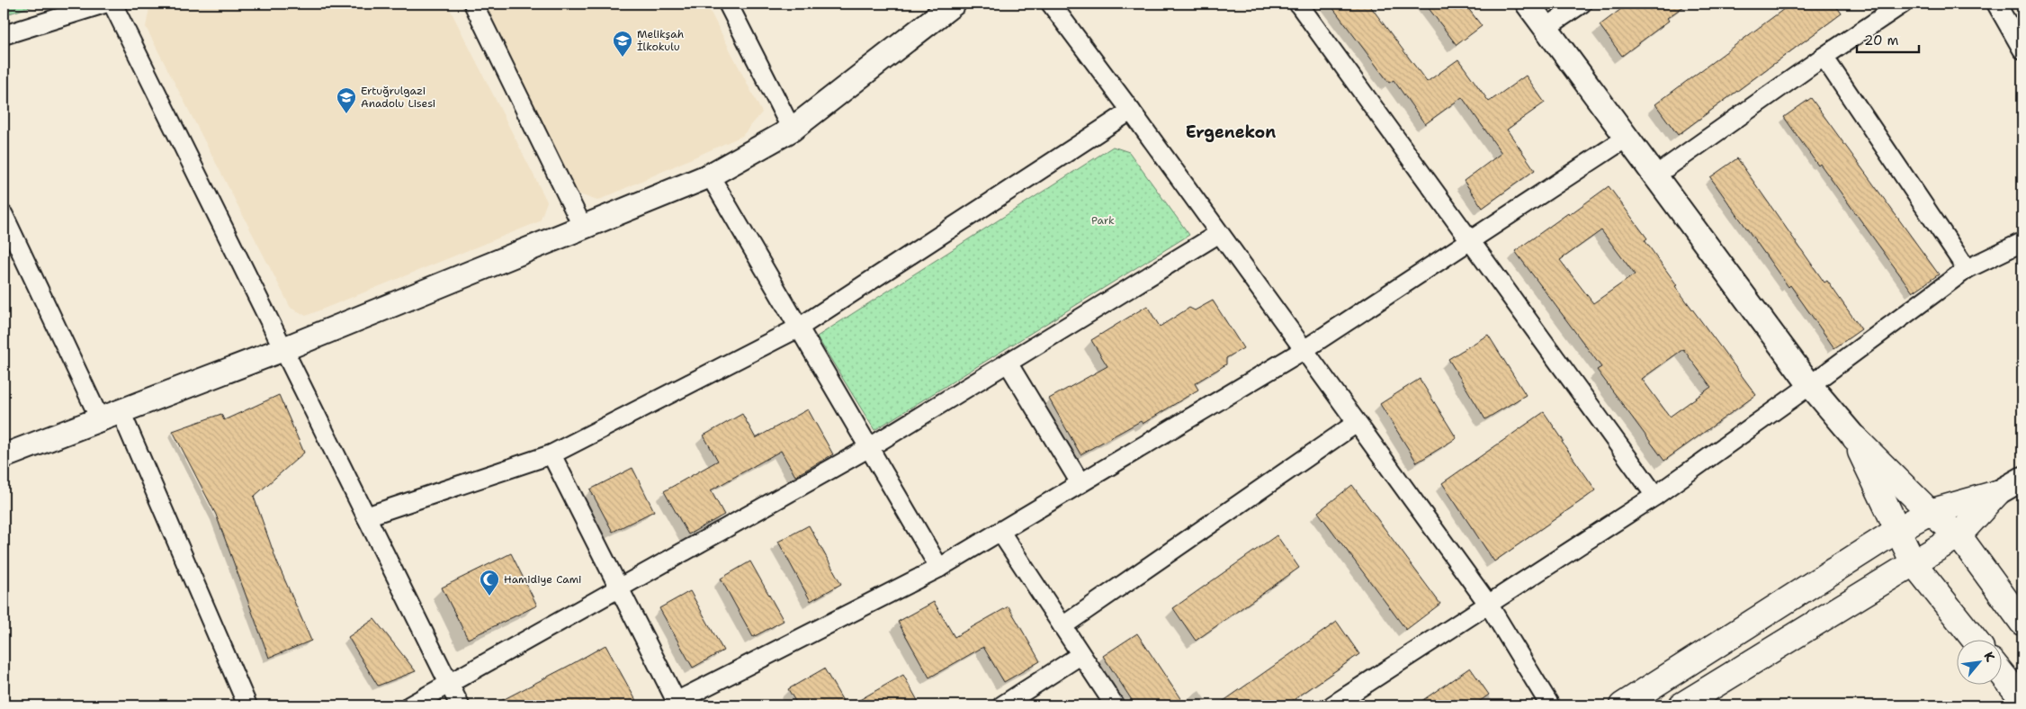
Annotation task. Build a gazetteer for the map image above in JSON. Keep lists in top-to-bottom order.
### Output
{
  "districts": ["Ergenekon"],
  "parks": ["Park"],
  "places": {
    "school or university": ["Melikşah İlkokulu", "Ertuğrulgazi Anadolu Lisesi"],
    "mosque": ["Hamidiye Cami"]
  },
  "scale_bar": "20 m",
  "north": "top right"
}
